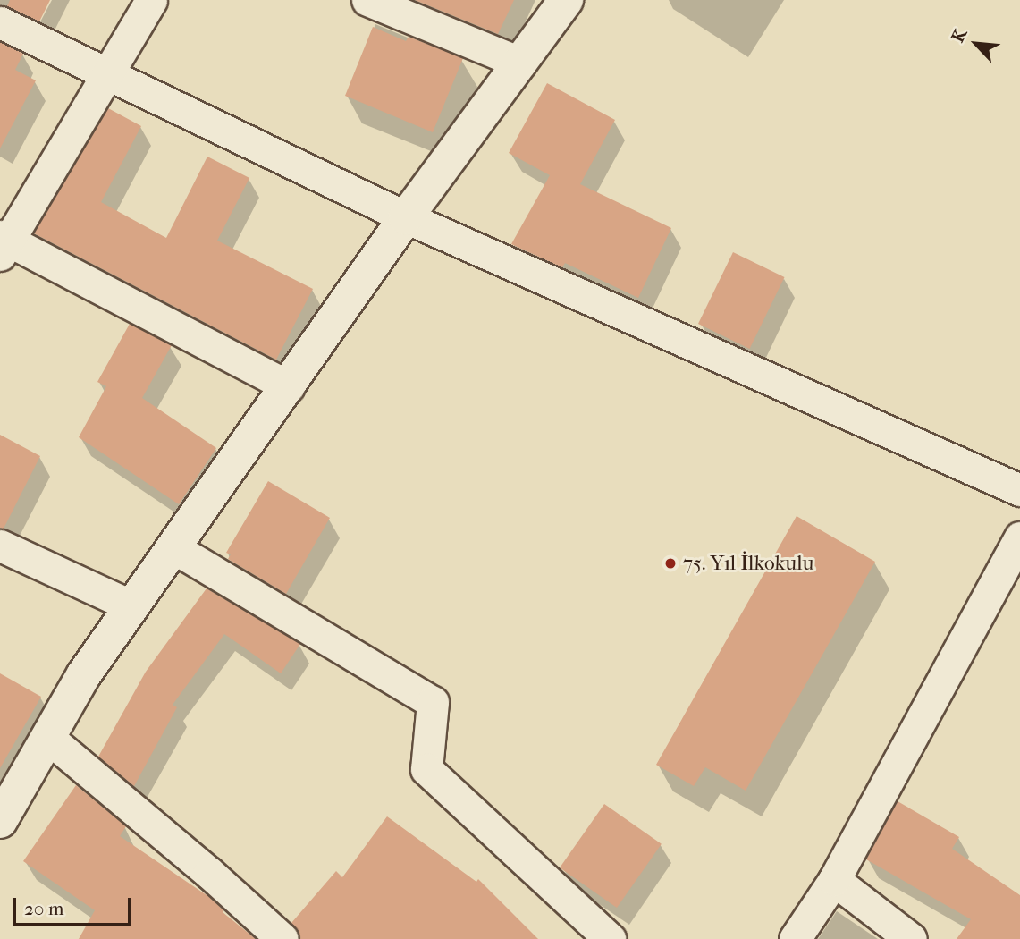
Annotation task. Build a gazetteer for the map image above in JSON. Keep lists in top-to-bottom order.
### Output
{
  "places": ["75. Yıl İlkokulu"],
  "scale_bar": "20 m",
  "north": "top left"
}
